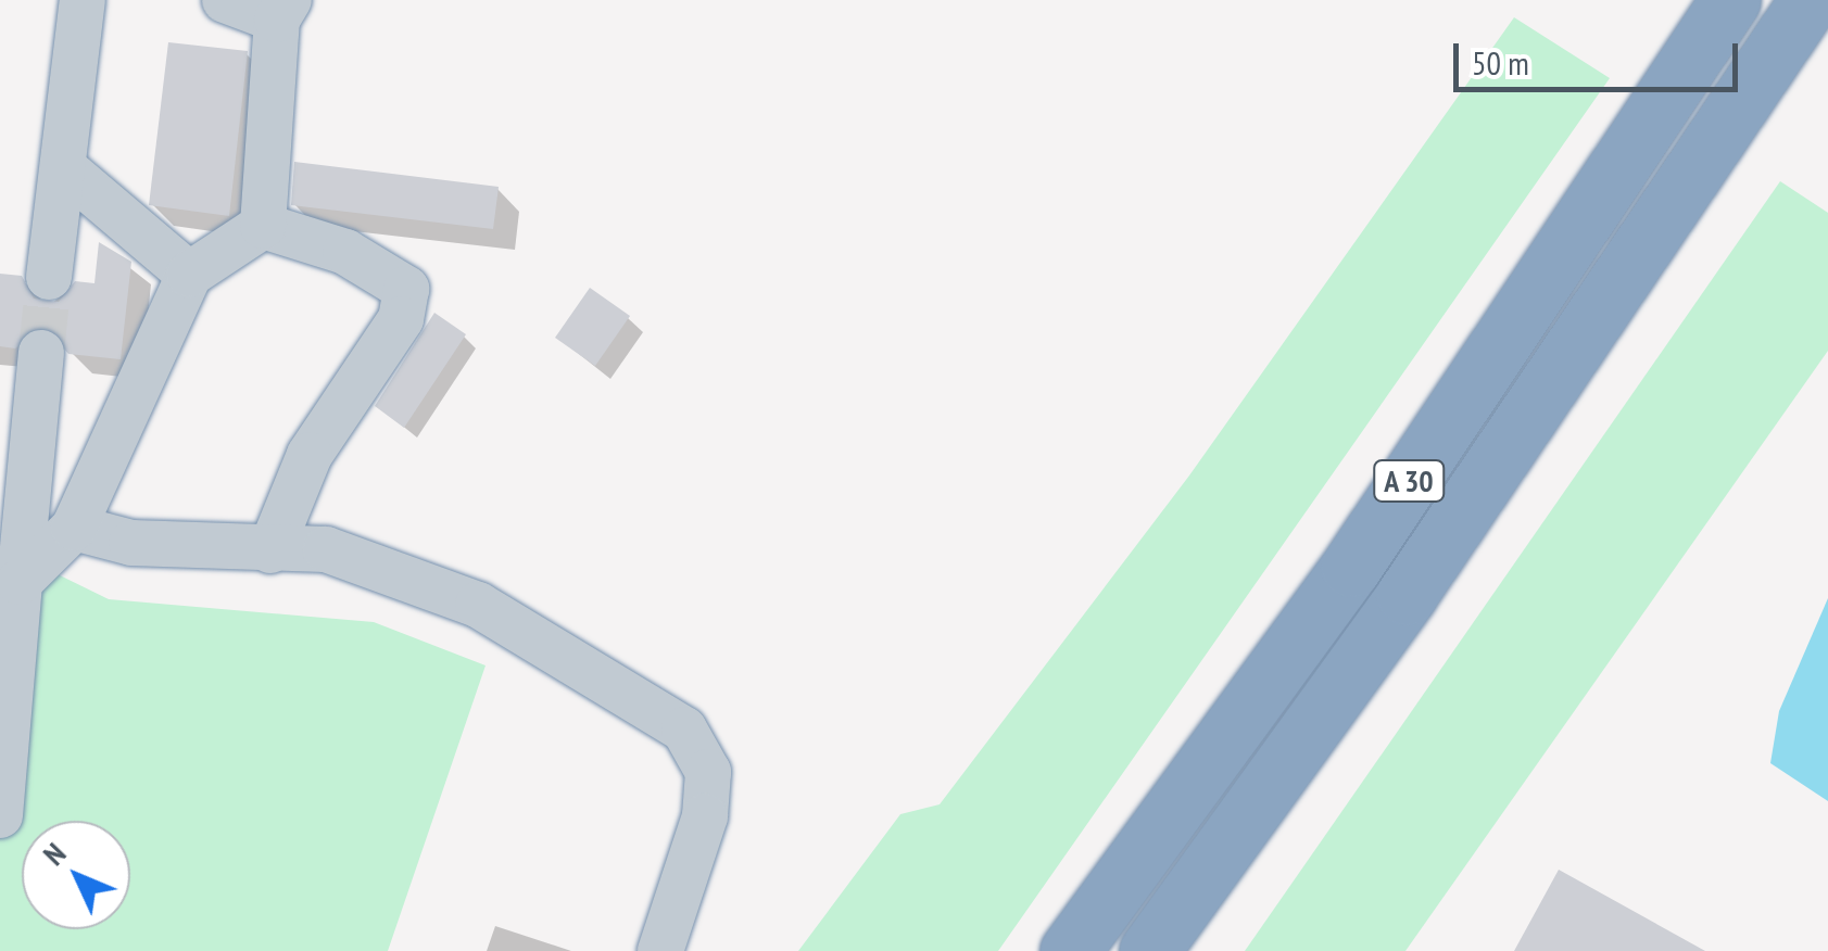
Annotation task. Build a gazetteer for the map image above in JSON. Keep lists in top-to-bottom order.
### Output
{
  "streets": {
    "highway": ["A 30"]
  },
  "scale_bar": "50 m",
  "north": "top left"
}
